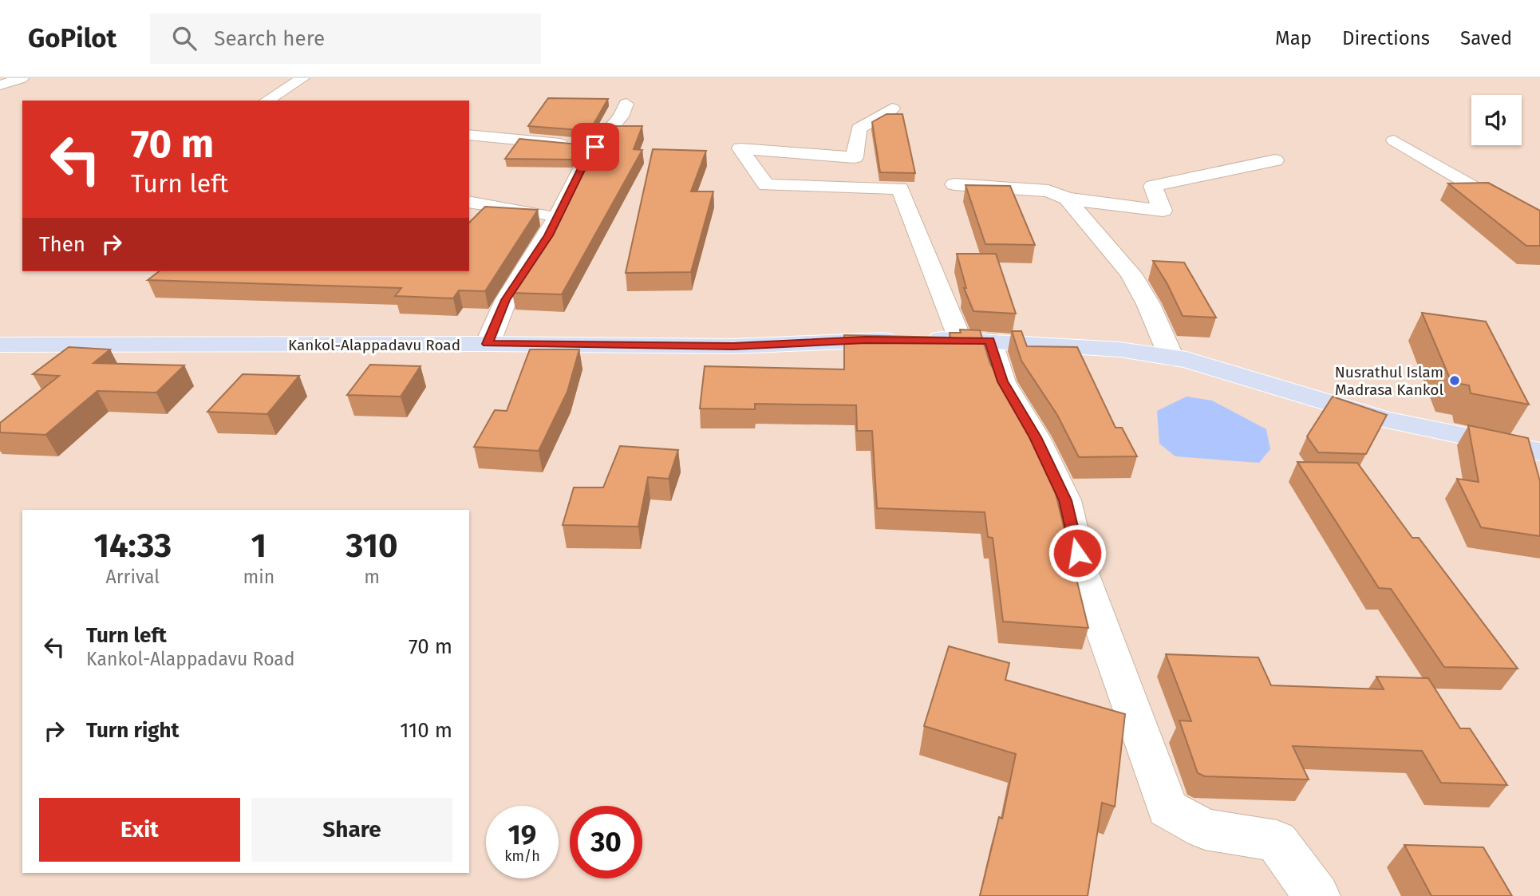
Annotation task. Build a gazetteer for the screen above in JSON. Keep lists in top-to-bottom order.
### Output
{
  "streets": {
    "main road": ["Kankol-Alappadavu Road"]
  },
  "places": ["Nusrathul Islam Madrasa Kankol"],
  "page": {
    "header": "GoPilot",
    "search": "Search here",
    "nav": ["Map", "Directions", "Saved"],
    "turn": ["70 m", "Turn left"],
    "then": "Then",
    "eta": [
      "14:33",
      "Arrival",
      "1",
      "min",
      "310",
      "m"
    ],
    "list": [
      {
        "name": "Turn left",
        "note": "Kankol-Alappadavu Road",
        "value": "70 m"
      },
      {
        "name": "Turn right",
        "value": "110 m"
      }
    ],
    "buttons": ["Exit", "Share"],
    "speed": "19 km/h",
    "limit": "30"
  }
}
